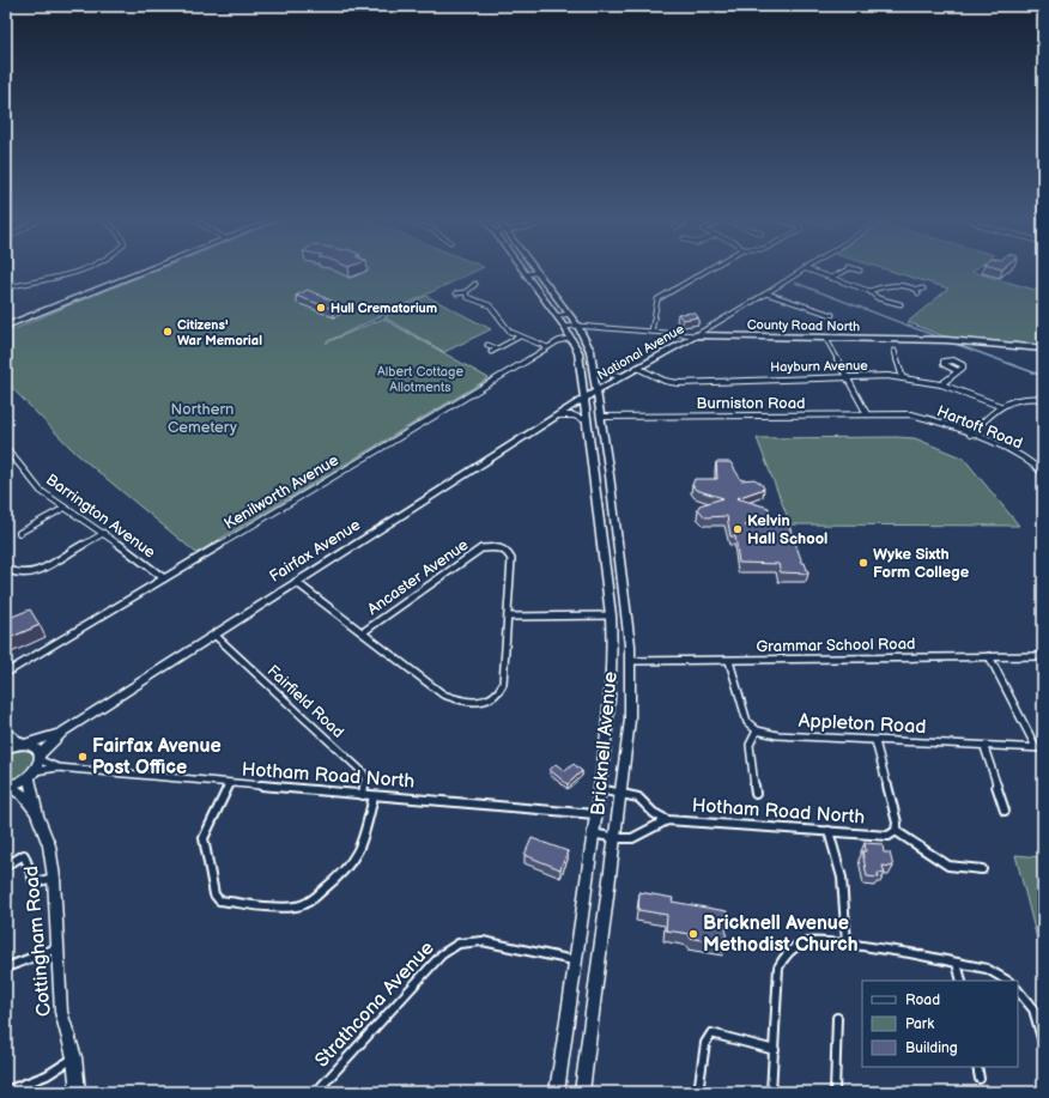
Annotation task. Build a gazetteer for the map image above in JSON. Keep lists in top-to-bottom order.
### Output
{
  "streets": {
    "street": [
      "County Road North",
      "National Avenue",
      "Hayburn Avenue",
      "Burniston Road",
      "Hartoft Road",
      "Kenilworth Avenue",
      "Barrington Avenue",
      "Fairfax Avenue",
      "Ancaster Avenue",
      "Grammar School Road",
      "Fairfield Road",
      "Appleton Road",
      "Bricknell Avenue",
      "Hotham Road North",
      "Cottingham Road",
      "Strathcona Avenue"
    ]
  },
  "crossings": [
    ["County Road North", "National Avenue"],
    ["County Road North", "Bricknell Avenue"],
    ["National Avenue", "Hayburn Avenue"],
    ["National Avenue", "Fairfax Avenue"],
    ["National Avenue", "Bricknell Avenue"],
    ["Burniston Road", "Hartoft Road"],
    ["Burniston Road", "Bricknell Avenue"],
    ["Kenilworth Avenue", "Barrington Avenue"],
    ["Kenilworth Avenue", "Bricknell Avenue"],
    ["Fairfax Avenue", "Ancaster Avenue"],
    ["Fairfax Avenue", "Fairfield Road"],
    ["Fairfax Avenue", "Bricknell Avenue"],
    ["Fairfax Avenue", "Hotham Road North"],
    ["Fairfax Avenue", "Cottingham Road"],
    ["Grammar School Road", "Bricknell Avenue"],
    ["Fairfield Road", "Hotham Road North"],
    ["Bricknell Avenue", "Hotham Road North"],
    ["Bricknell Avenue", "Strathcona Avenue"],
    ["Hotham Road North", "Cottingham Road"]
  ],
  "parks": ["Albert Cottage Allotments", "Northern Cemetery"],
  "places": [
    "Hull Crematorium",
    "Citizens' War Memorial",
    "Kelvin Hall School",
    "Wyke Sixth Form College",
    "Fairfax Avenue Post Office",
    "Bricknell Avenue Methodist Church"
  ],
  "legend": ["Road", "Park", "Building"]
}
